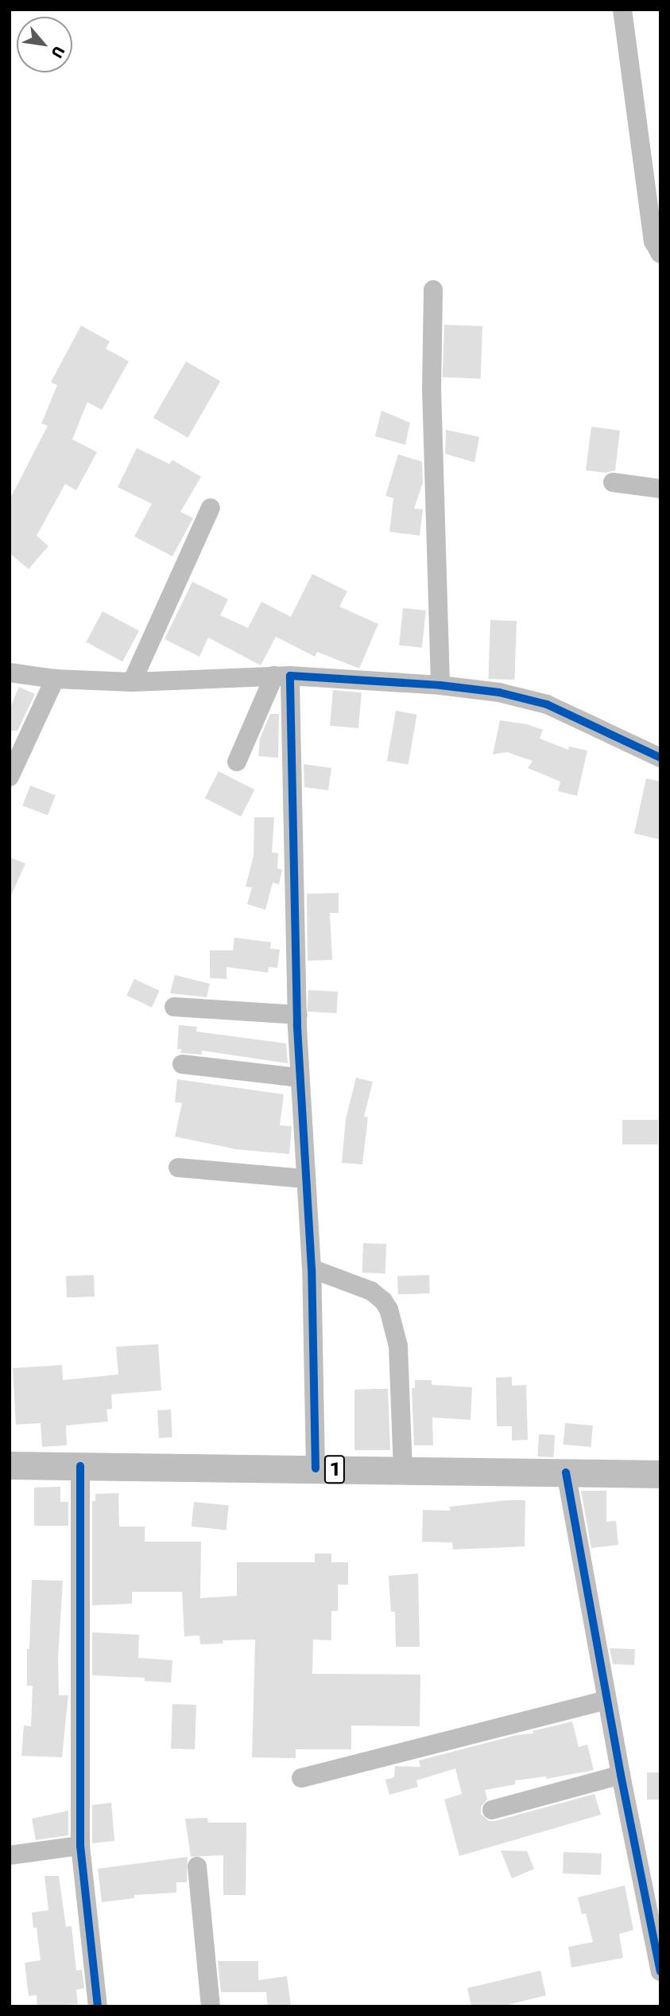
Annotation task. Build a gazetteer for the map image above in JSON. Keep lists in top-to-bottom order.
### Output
{
  "streets": {
    "highway": ["1"]
  },
  "north": "bottom right"
}
